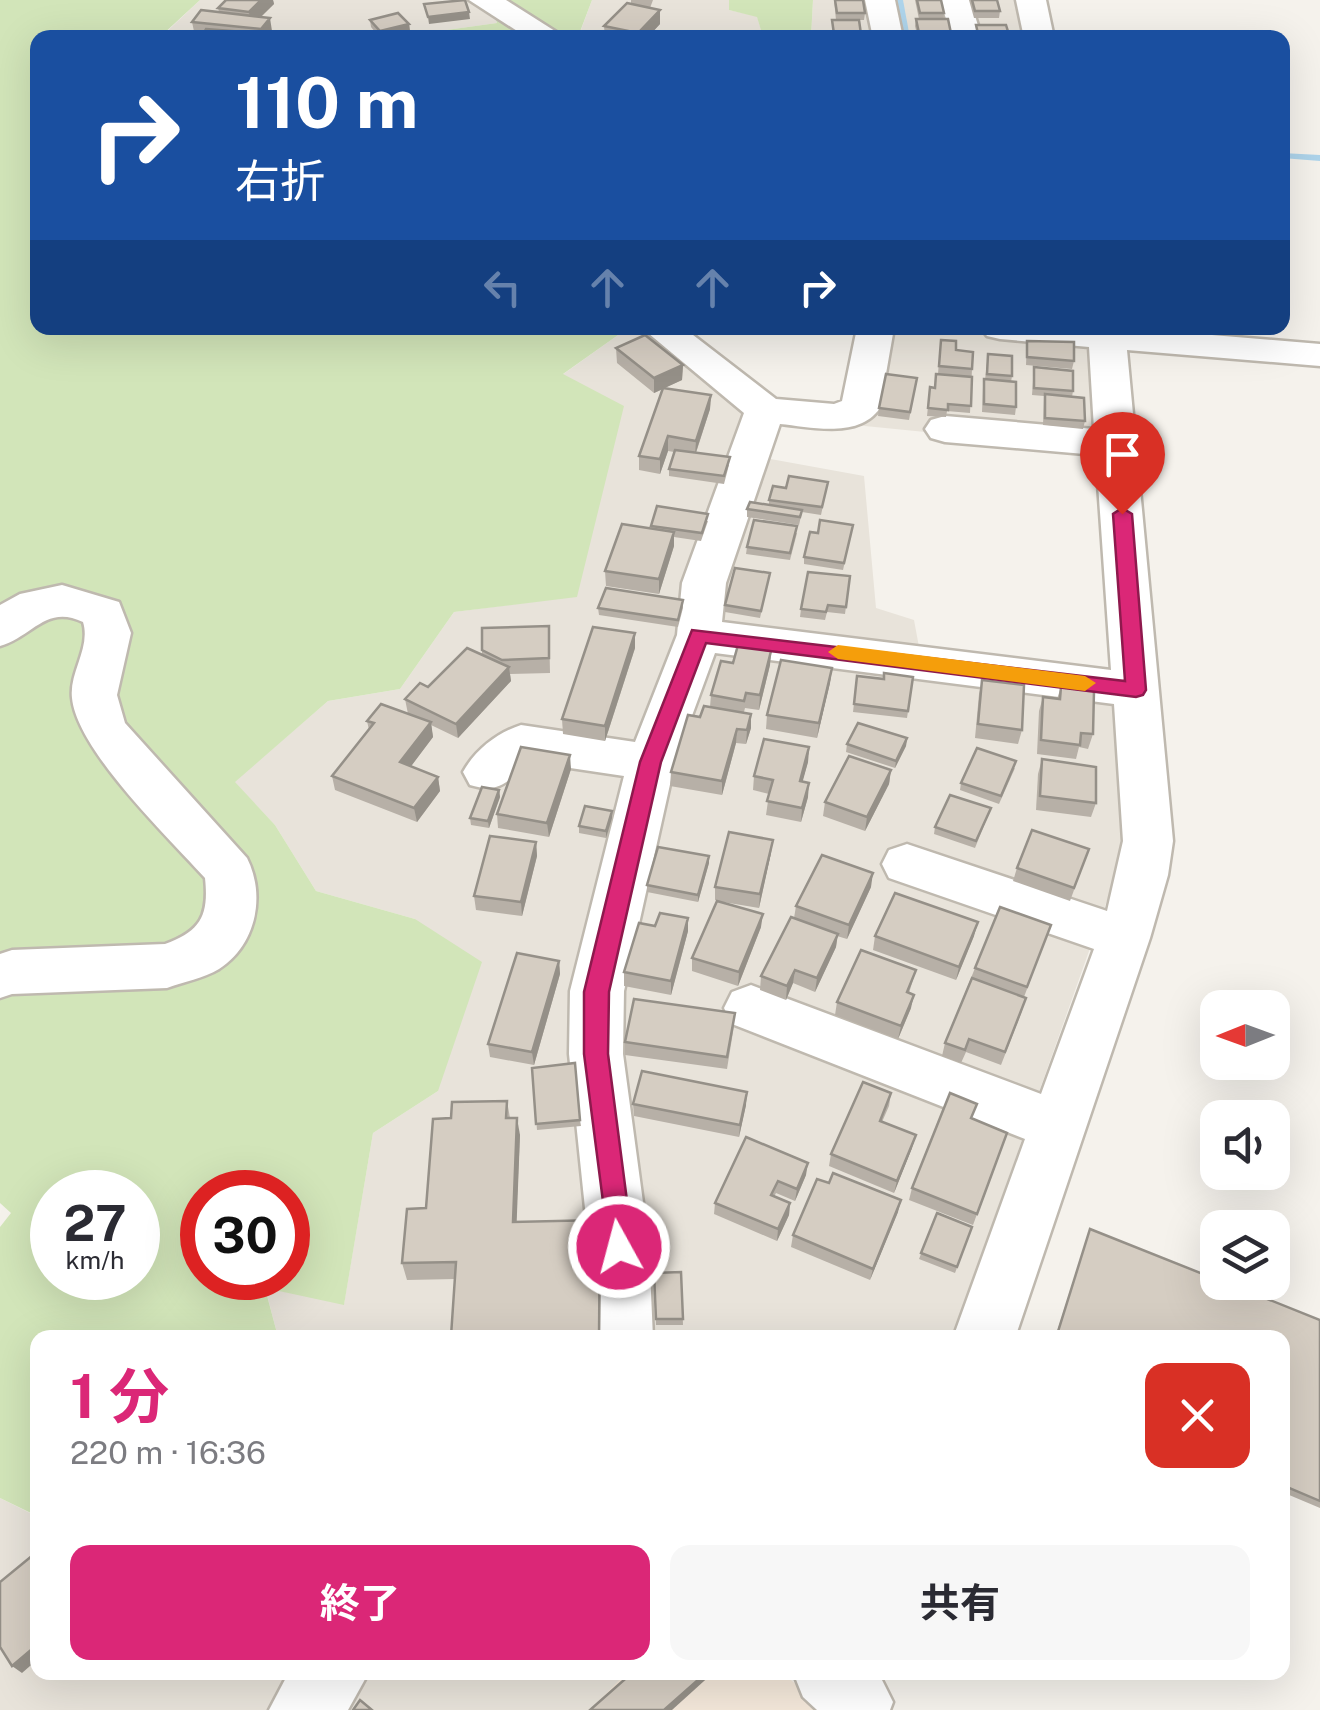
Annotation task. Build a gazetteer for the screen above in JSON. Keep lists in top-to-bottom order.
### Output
{
  "north": "left",
  "page": {
    "turn": ["110 m", "右折"],
    "speed": "27 km/h",
    "limit": "30",
    "heading": ["1 分", "220 m · 16:36"],
    "buttons": ["終了", "共有"]
  }
}
